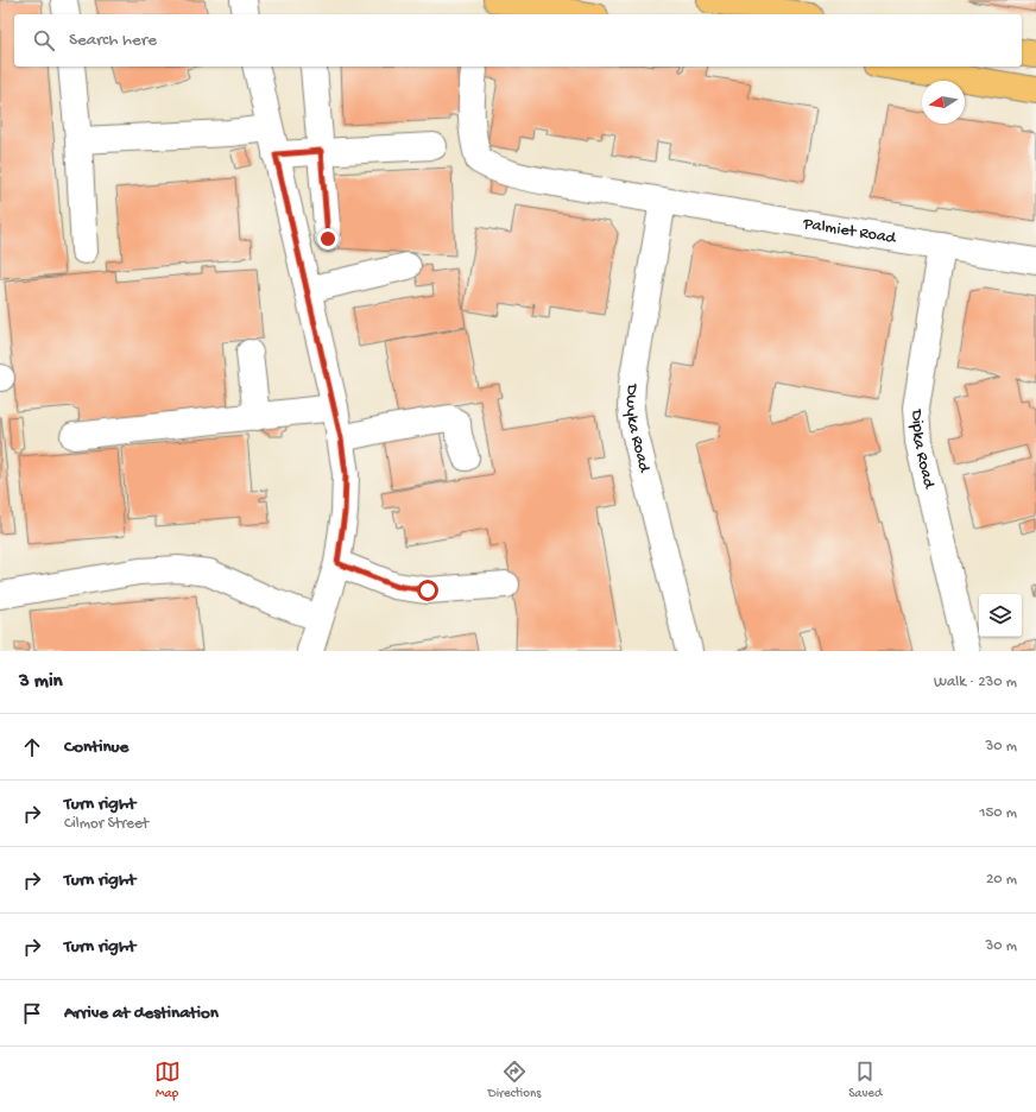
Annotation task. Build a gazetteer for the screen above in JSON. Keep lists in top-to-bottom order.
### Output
{
  "streets": {
    "street": ["Palmiet Road", "Dwyka Road", "Dipka Road"]
  },
  "crossings": [
    ["Palmiet Road", "Dwyka Road"],
    ["Palmiet Road", "Dipka Road"]
  ],
  "north": "left",
  "page": {
    "search": "Search here",
    "heading": ["3 min", "Walk · 230 m"],
    "list": [
      ["Continue", "30 m"],
      ["Turn right", "Cilmor Street", "150 m"],
      ["Turn right", "20 m"],
      ["Turn right", "30 m"],
      "Arrive at destination"
    ],
    "nav": ["Map", "Directions", "Saved"]
  }
}
